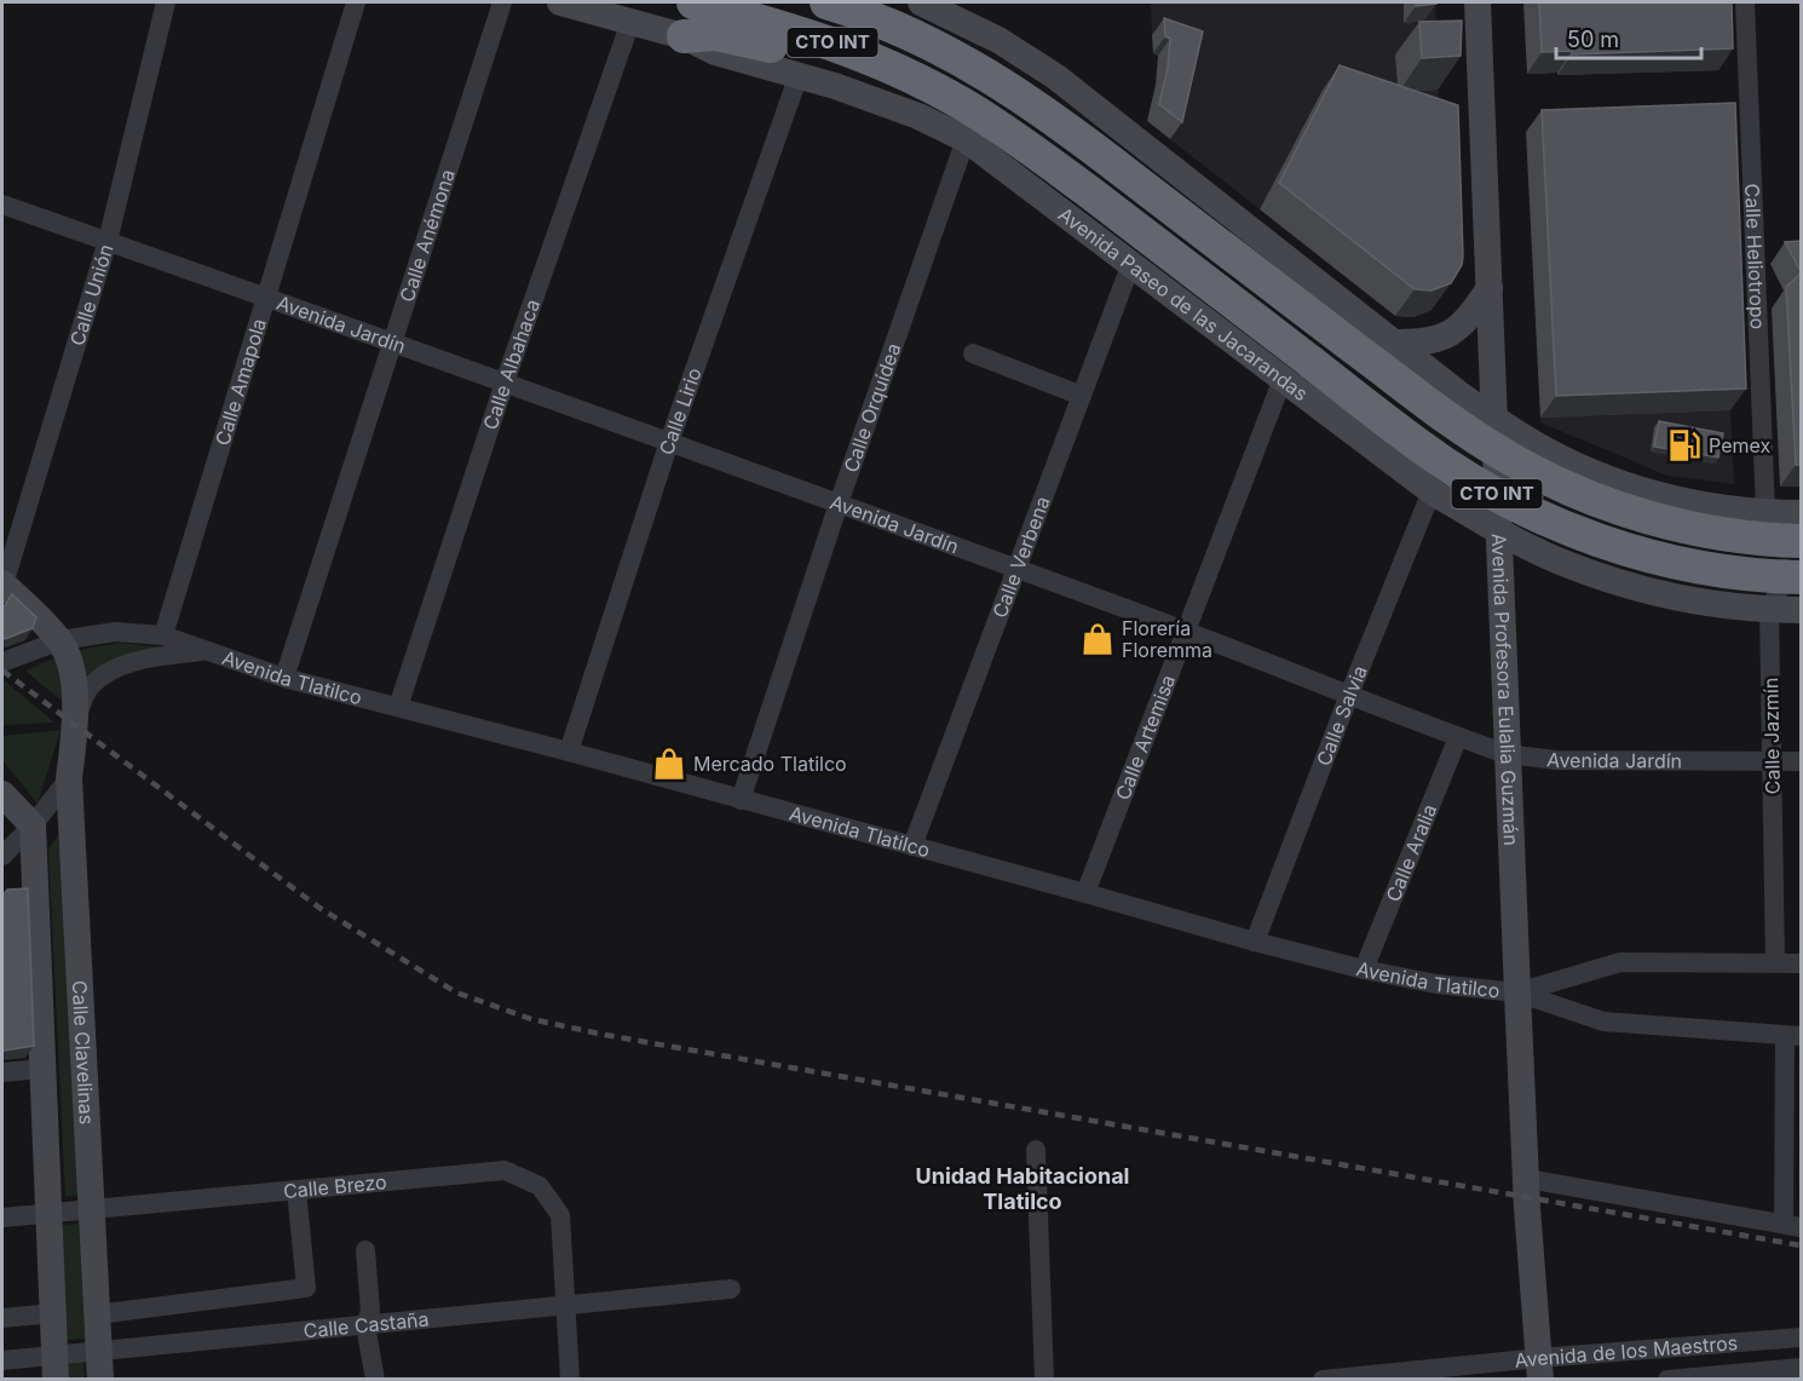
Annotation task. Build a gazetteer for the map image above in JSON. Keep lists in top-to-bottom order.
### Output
{
  "streets": {
    "highway": ["CTO INT"],
    "main road": ["Avenida Paseo de las Jacarandas", "Avenida Profesora Eulalia Guzmán", "Calle Clavelinas"],
    "street": [
      "Calle Anémona",
      "Calle Heliotropo",
      "Calle Unión",
      "Avenida Jardín",
      "Calle Albahaca",
      "Calle Amapola",
      "Calle Orquídea",
      "Calle Lirio",
      "Calle Verbena",
      "Avenida Tlatilco",
      "Calle Salvia",
      "Calle Jazmín",
      "Calle Artemisa",
      "Calle Aralia",
      "Calle Brezo",
      "Calle Castaña",
      "Avenida de los Maestros"
    ]
  },
  "crossings": [
    ["CTO INT", "Calle Heliotropo"],
    ["CTO INT", "Avenida Profesora Eulalia Guzmán"],
    ["CTO INT", "Calle Jazmín"],
    ["Calle Anémona", "Avenida Jardín"],
    ["Calle Anémona", "Avenida Tlatilco"],
    ["Calle Heliotropo", "Calle Jazmín"],
    ["Calle Unión", "Avenida Jardín"],
    ["Avenida Paseo de las Jacarandas", "Calle Albahaca"],
    ["Avenida Paseo de las Jacarandas", "Calle Orquídea"],
    ["Avenida Paseo de las Jacarandas", "Calle Lirio"],
    ["Avenida Paseo de las Jacarandas", "Calle Verbena"],
    ["Avenida Paseo de las Jacarandas", "Avenida Profesora Eulalia Guzmán"],
    ["Avenida Paseo de las Jacarandas", "Calle Salvia"],
    ["Avenida Paseo de las Jacarandas", "Calle Jazmín"],
    ["Avenida Paseo de las Jacarandas", "Calle Artemisa"],
    ["Avenida Jardín", "Calle Albahaca"],
    ["Avenida Jardín", "Calle Amapola"],
    ["Avenida Jardín", "Calle Orquídea"],
    ["Avenida Jardín", "Calle Lirio"],
    ["Avenida Jardín", "Calle Verbena"],
    ["Avenida Jardín", "Avenida Profesora Eulalia Guzmán"],
    ["Avenida Jardín", "Calle Salvia"],
    ["Avenida Jardín", "Calle Jazmín"],
    ["Avenida Jardín", "Calle Artemisa"],
    ["Avenida Jardín", "Calle Aralia"],
    ["Calle Albahaca", "Avenida Tlatilco"],
    ["Calle Amapola", "Avenida Tlatilco"],
    ["Calle Orquídea", "Avenida Tlatilco"],
    ["Calle Lirio", "Avenida Tlatilco"],
    ["Calle Verbena", "Avenida Tlatilco"],
    ["Avenida Tlatilco", "Avenida Profesora Eulalia Guzmán"],
    ["Avenida Tlatilco", "Calle Salvia"],
    ["Avenida Tlatilco", "Calle Jazmín"],
    ["Avenida Tlatilco", "Calle Artemisa"],
    ["Avenida Tlatilco", "Calle Aralia"],
    ["Avenida Tlatilco", "Calle Clavelinas"],
    ["Avenida Profesora Eulalia Guzmán", "Avenida de los Maestros"],
    ["Calle Clavelinas", "Calle Brezo"],
    ["Calle Clavelinas", "Calle Castaña"],
    ["Calle Brezo", "Calle Castaña"]
  ],
  "districts": ["Unidad Habitacional Tlatilco"],
  "places": {
    "fuel station": ["Pemex"],
    "shop": ["Florería Floremma", "Mercado Tlatilco"]
  },
  "scale_bar": "50 m"
}
